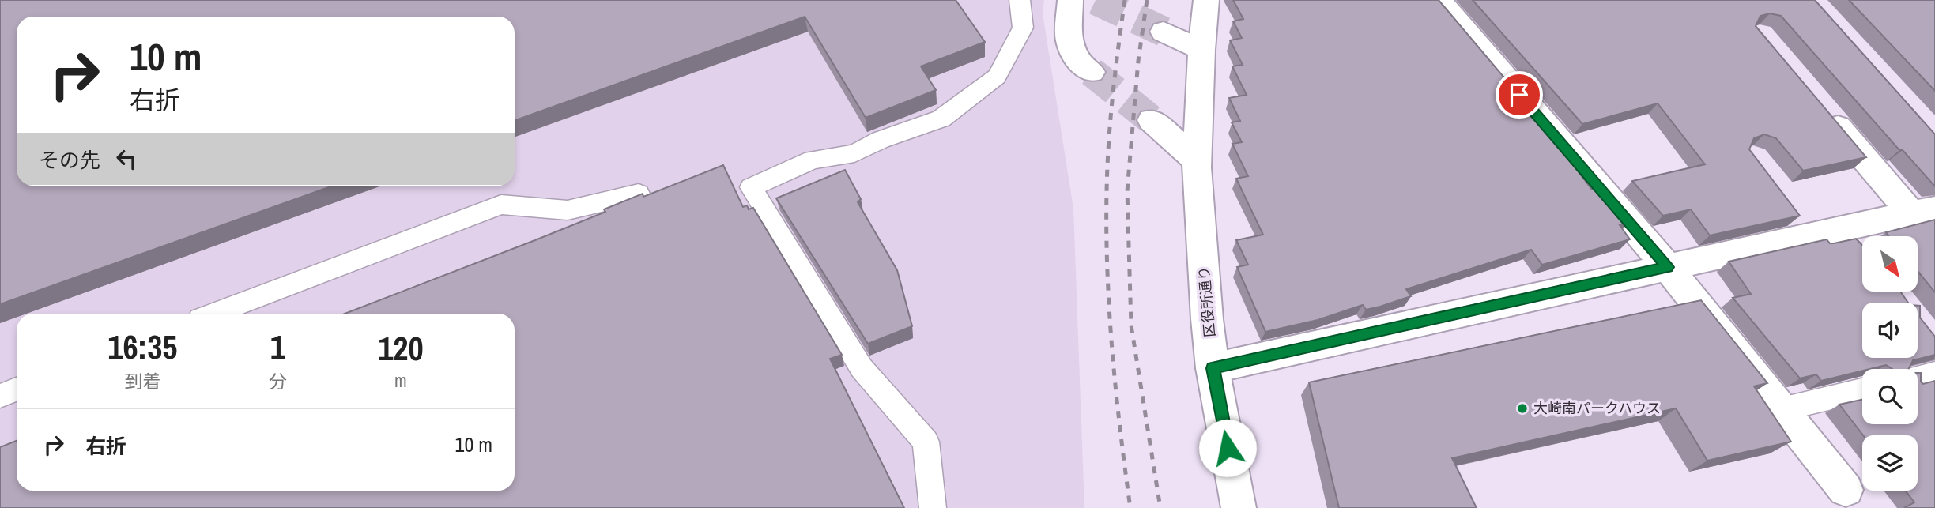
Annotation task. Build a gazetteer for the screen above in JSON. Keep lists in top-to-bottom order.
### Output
{
  "streets": {
    "street": ["区役所通り"]
  },
  "places": ["大崎南パークハウス"],
  "north": "bottom right",
  "page": {
    "turn": ["10 m", "右折"],
    "then": "その先",
    "eta": [
      "16:35",
      "到着",
      "1",
      "分",
      "120",
      "m"
    ],
    "list": [
      {
        "name": "右折",
        "value": "10 m"
      }
    ]
  }
}
